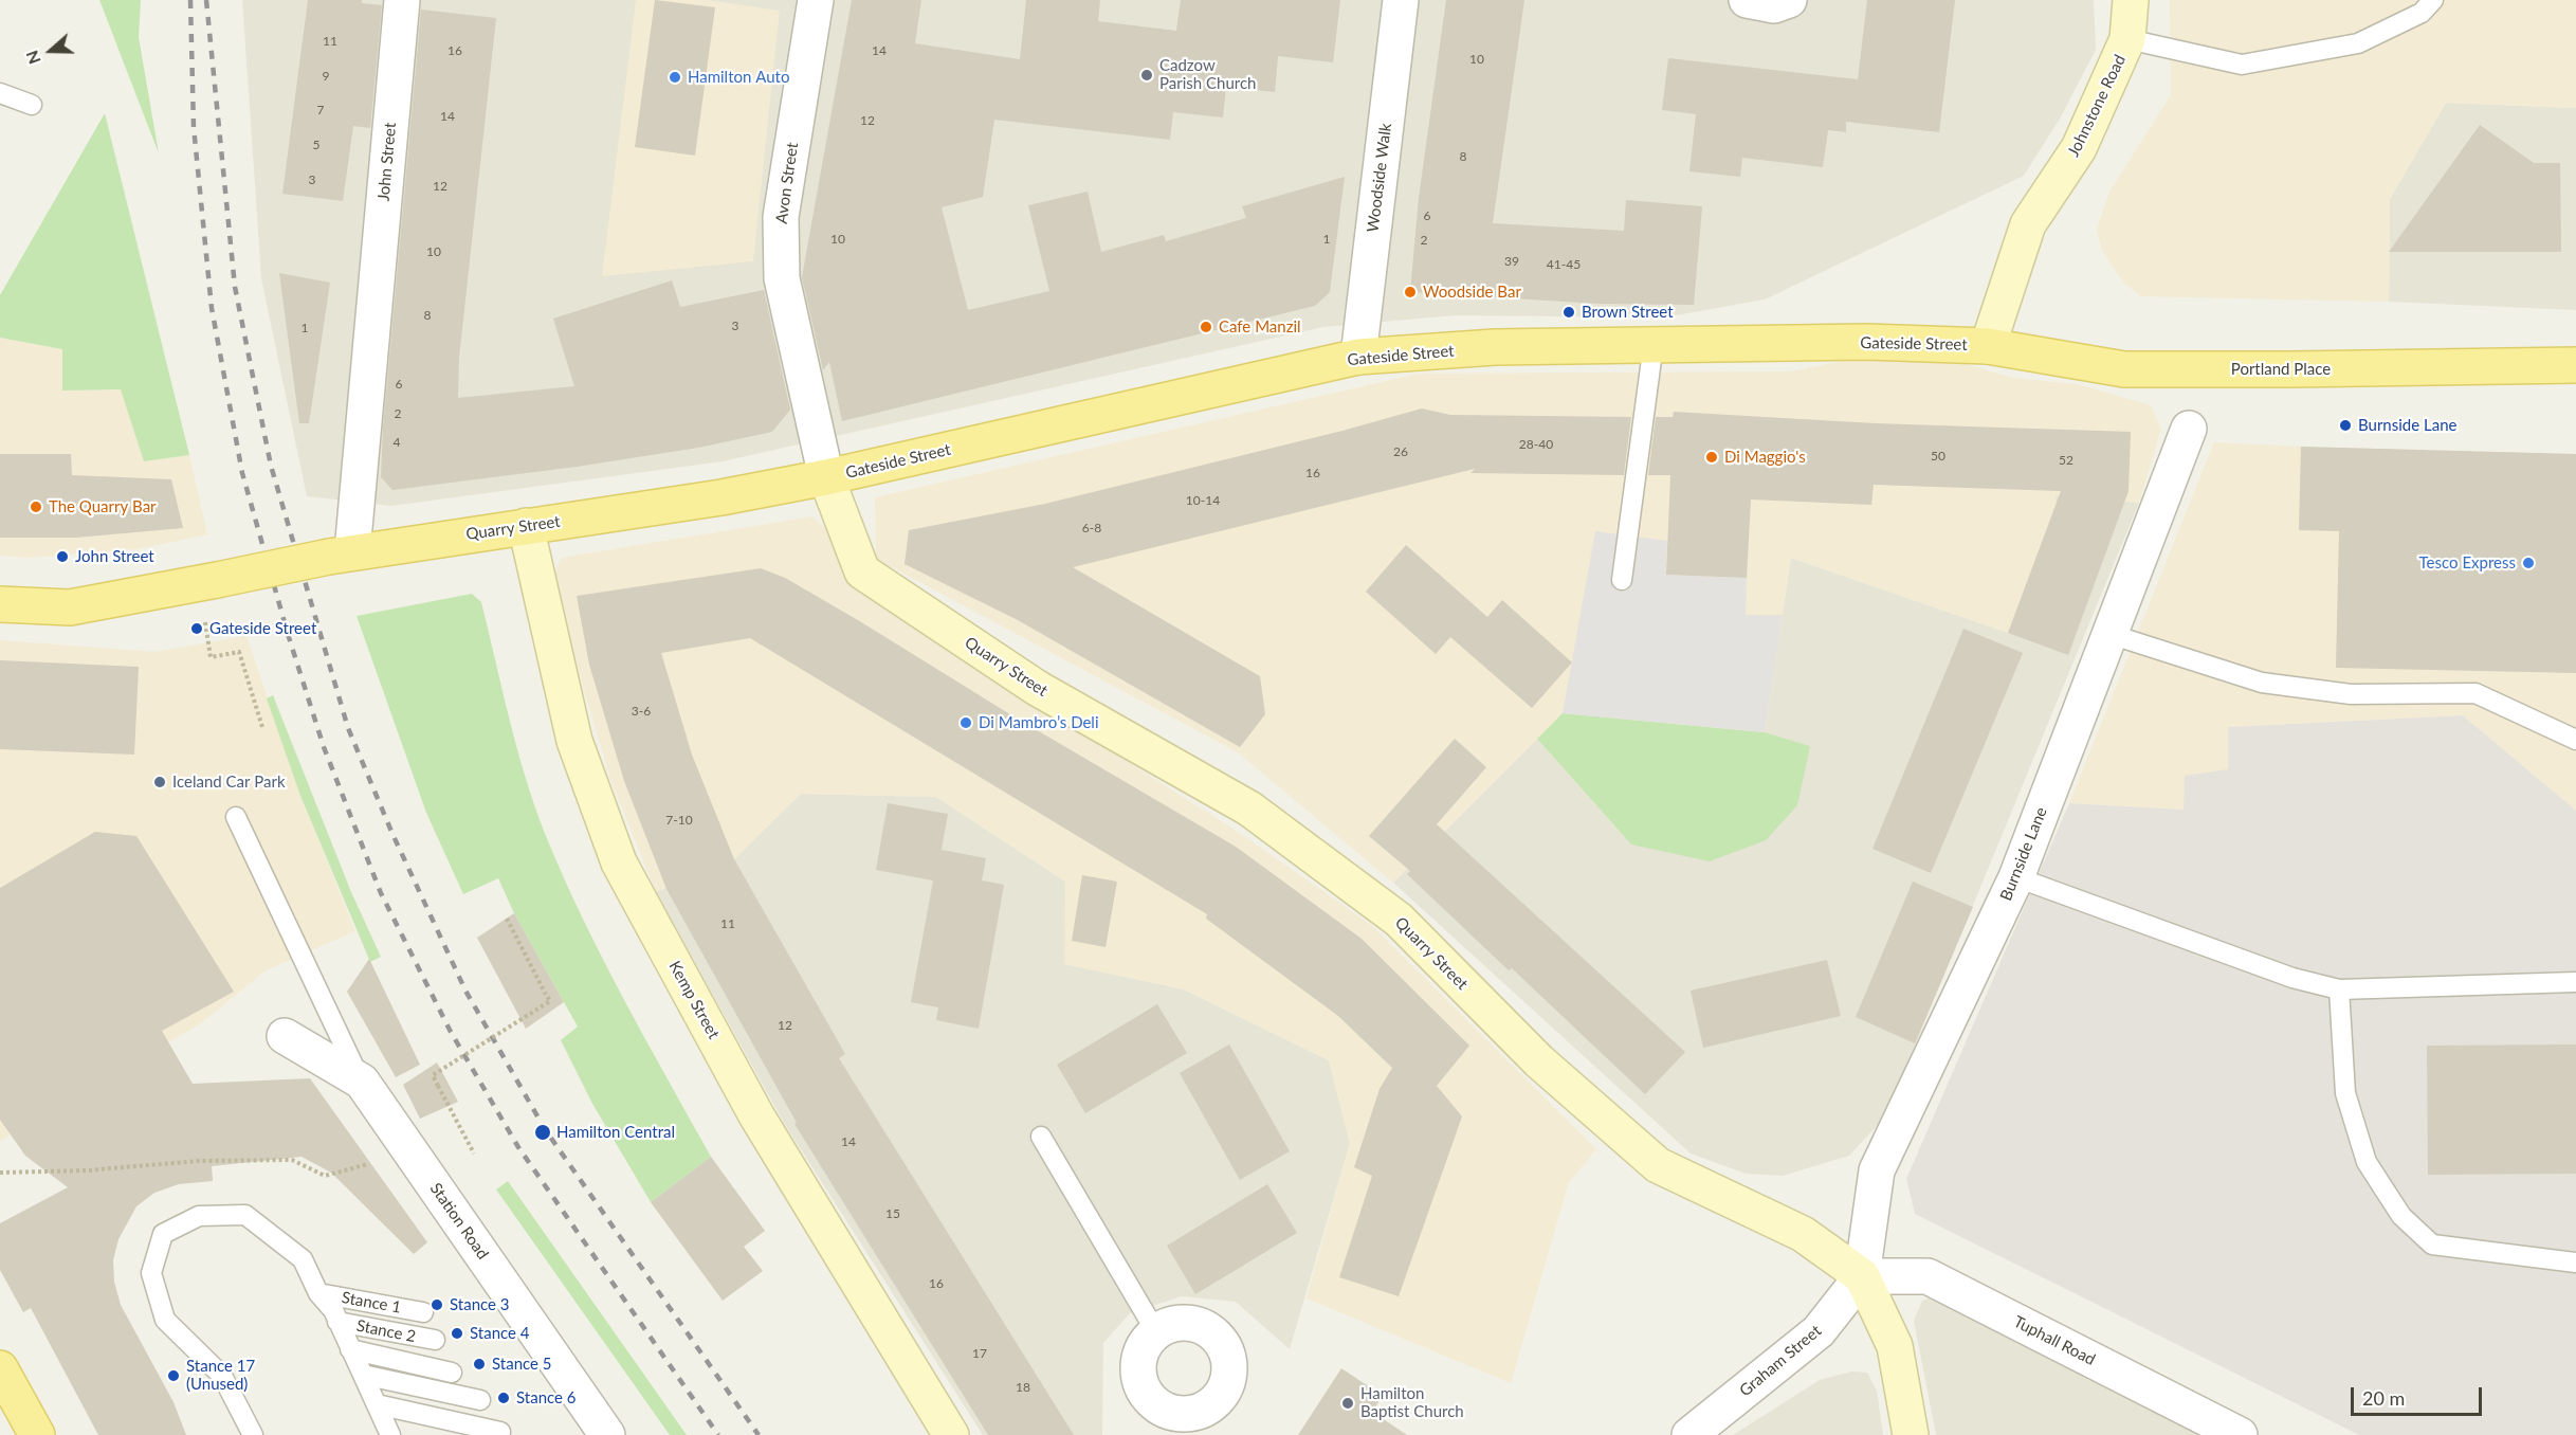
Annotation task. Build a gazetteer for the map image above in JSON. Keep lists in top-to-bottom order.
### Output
{
  "streets": {
    "main road": ["Gateside Street", "Portland Place", "Quarry Street"],
    "street": [
      "Johnstone Road",
      "John Street",
      "Woodside Walk",
      "Avon Street",
      "Burnside Lane",
      "Kemp Street",
      "Station Road",
      "Tuphall Road",
      "Graham Street"
    ],
    "lane": ["Stance 1", "Stance 2"]
  },
  "crossings": [
    ["Johnstone Road", "Gateside Street"],
    ["Johnstone Road", "Portland Place"],
    ["John Street", "Quarry Street"],
    ["Woodside Walk", "Gateside Street"],
    ["Avon Street", "Gateside Street"],
    ["Avon Street", "Quarry Street"],
    ["Gateside Street", "Portland Place"],
    ["Gateside Street", "Quarry Street"],
    ["Quarry Street", "Burnside Lane"],
    ["Quarry Street", "Kemp Street"],
    ["Quarry Street", "Tuphall Road"],
    ["Quarry Street", "Graham Street"],
    ["Burnside Lane", "Tuphall Road"],
    ["Burnside Lane", "Graham Street"],
    ["Tuphall Road", "Graham Street"]
  ],
  "places": [
    "Cadzow Parish Church",
    "Hamilton Auto",
    "Woodside Bar",
    "Brown Street",
    "Cafe Manzil",
    "Burnside Lane",
    "Di Maggio's",
    "The Quarry Bar",
    "John Street",
    "Tesco Express",
    "Gateside Street",
    "Di Mambro’s Deli",
    "Iceland Car Park",
    "Hamilton Central",
    "Stance 3",
    "Stance 4",
    "Stance 5",
    "Stance 17 (Unused)",
    "Stance 6",
    "Hamilton Baptist Church"
  ],
  "house_numbers": [
    "11",
    "16",
    "14",
    "10",
    "9",
    "7",
    "14",
    "12",
    "5",
    "8",
    "3",
    "12",
    "6",
    "10",
    "1",
    "2",
    "10",
    "39",
    "41-45",
    "8",
    "3",
    "1",
    "6",
    "2",
    "4",
    "28-40",
    "26",
    "50",
    "52",
    "16",
    "10-14",
    "6-8",
    "3-6",
    "7-10",
    "11",
    "12",
    "14",
    "15",
    "16",
    "17",
    "18"
  ],
  "scale_bar": "20 m",
  "north": "left"
}
